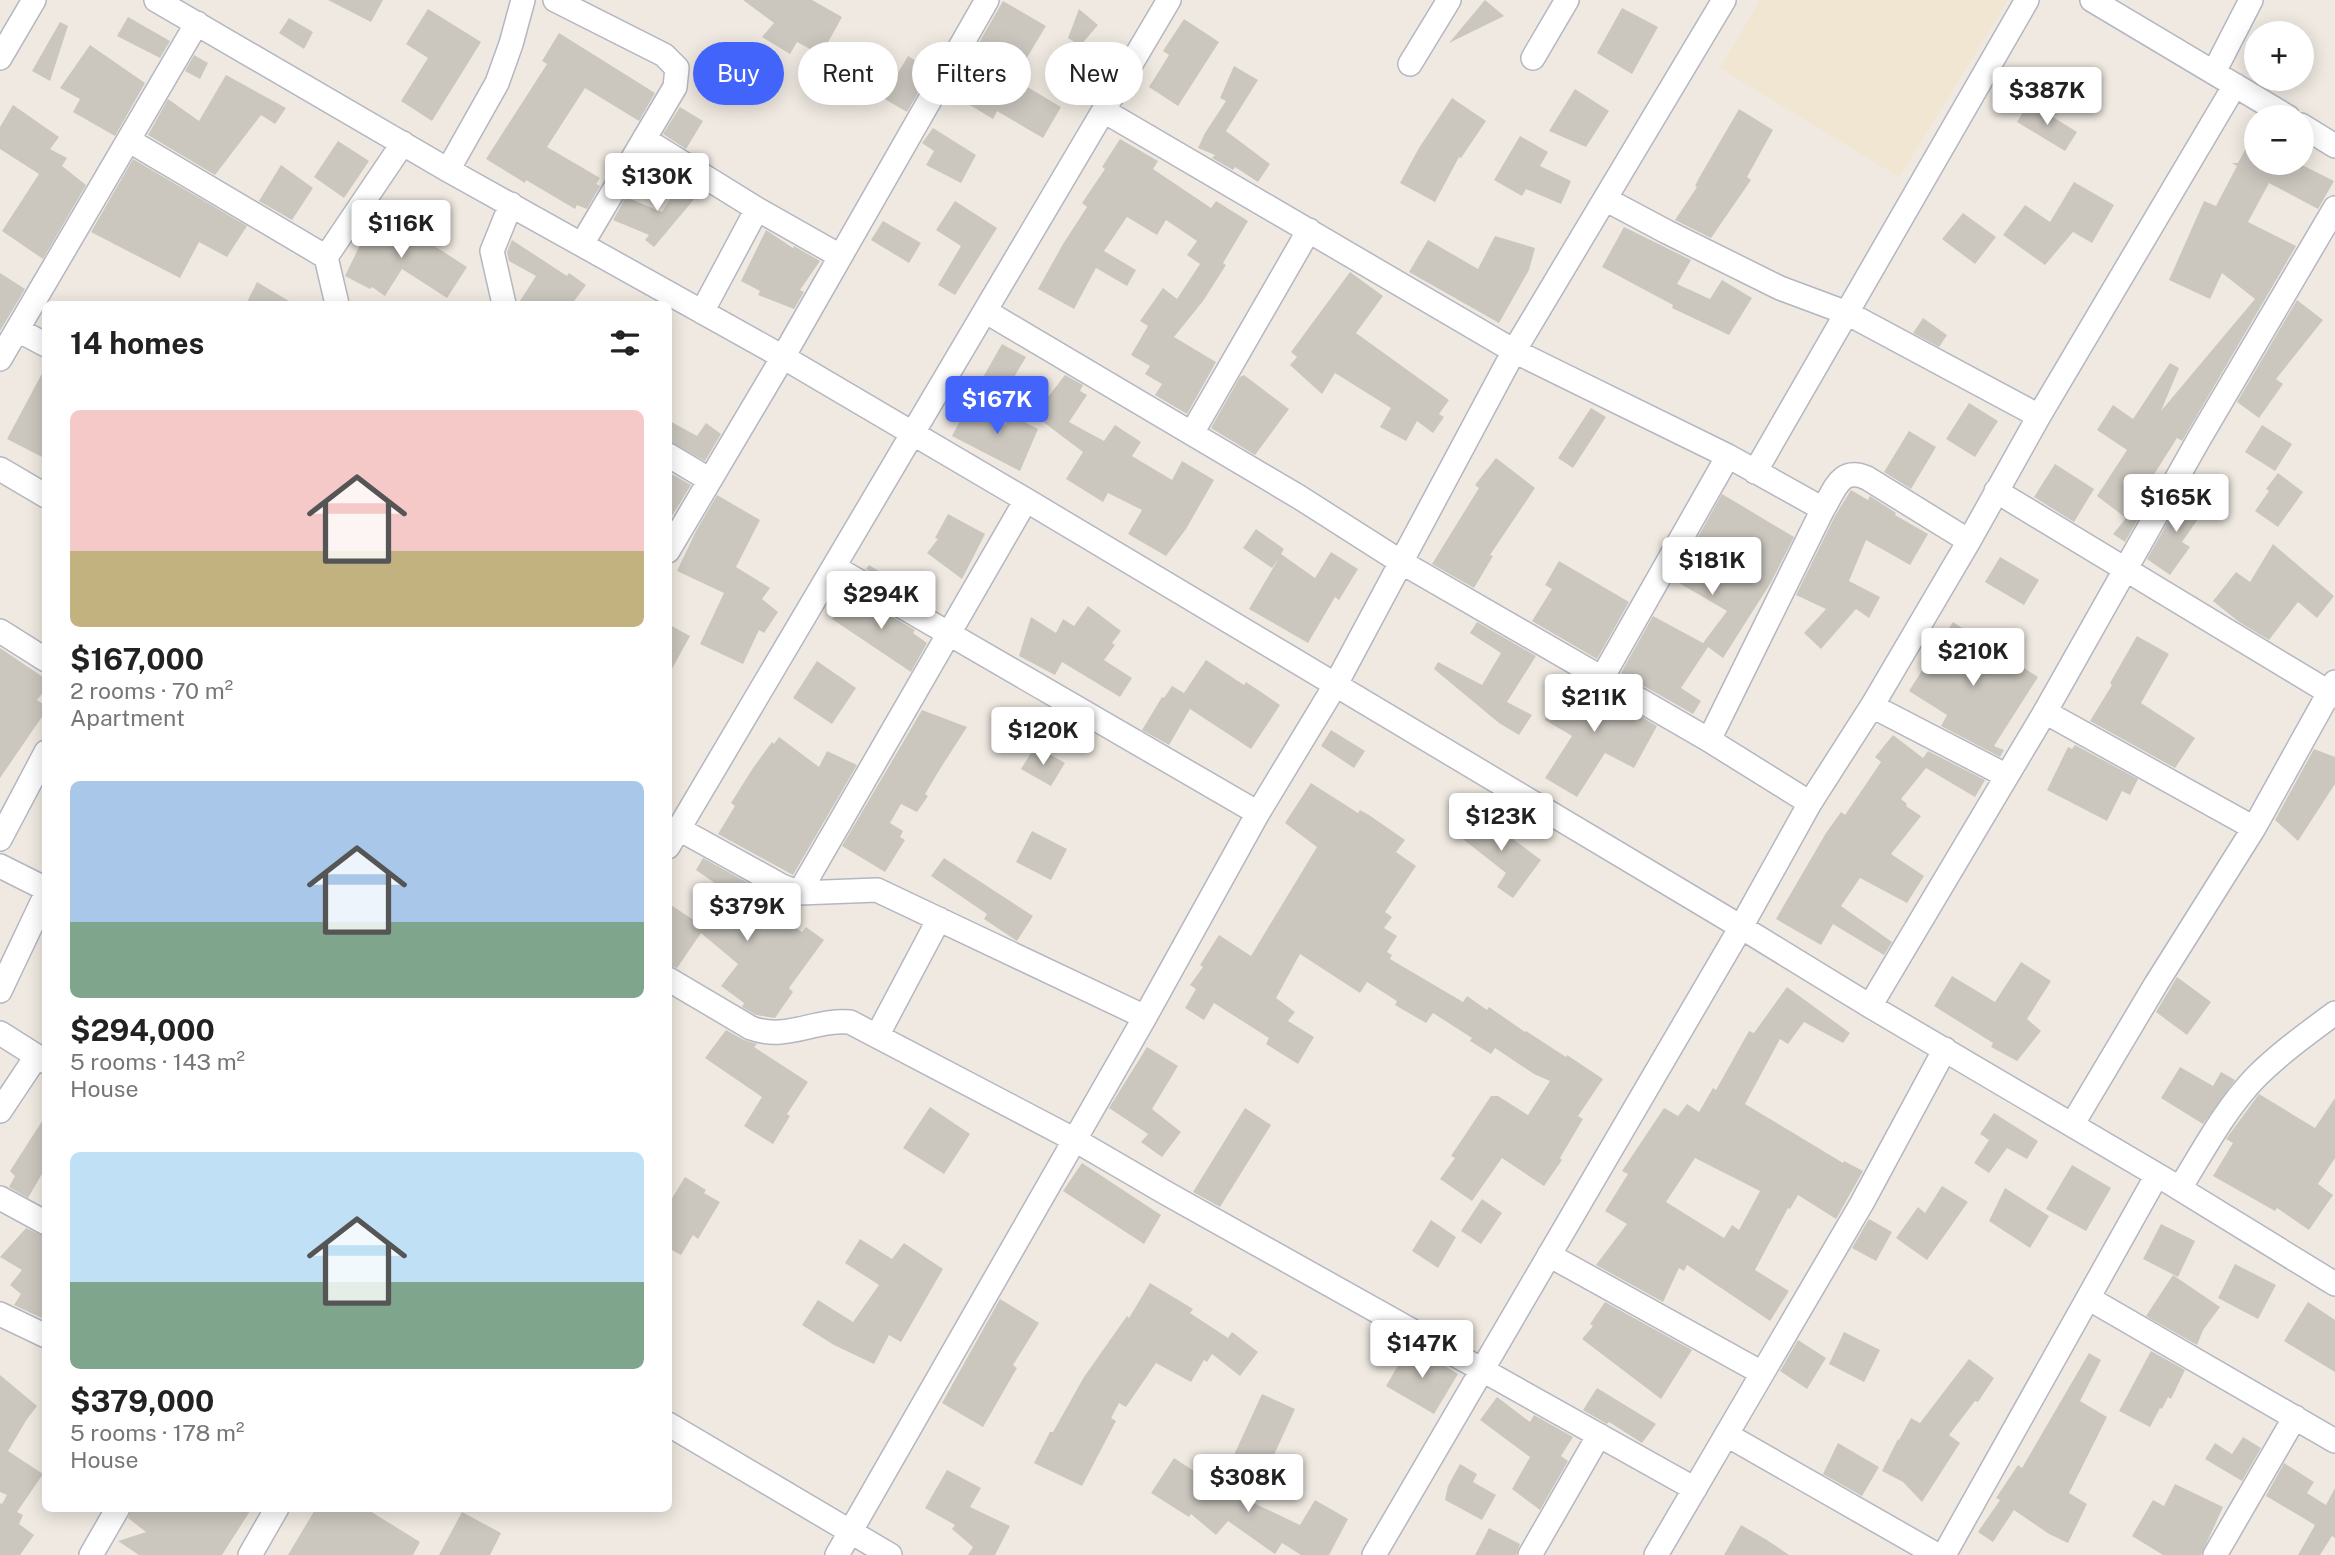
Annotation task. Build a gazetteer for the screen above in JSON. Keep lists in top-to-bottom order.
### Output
{
  "page": {
    "map_buttons": ["+", "−"],
    "chip": [
      "Buy",
      "Rent",
      "Filters",
      "New"
    ],
    "price": [
      "$387K",
      "$130K",
      "$116K",
      "$167K",
      "$165K",
      "$181K",
      "$294K",
      "$210K",
      "$211K",
      "$120K",
      "$123K",
      "$379K",
      "$147K",
      "$308K"
    ],
    "heading": "14 homes",
    "list": [
      {
        "name": "$167,000",
        "note": "2 rooms · 70 m² · Apartment"
      },
      {
        "name": "$294,000",
        "note": "5 rooms · 143 m² · House"
      },
      {
        "name": "$379,000",
        "note": "5 rooms · 178 m² · House"
      }
    ]
  }
}
